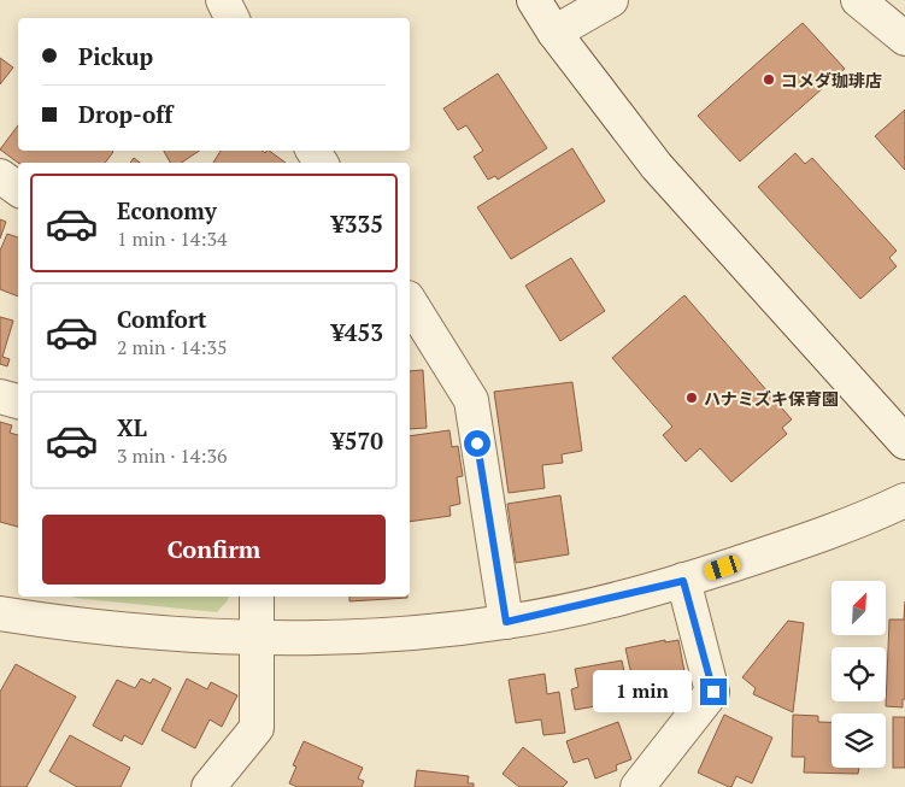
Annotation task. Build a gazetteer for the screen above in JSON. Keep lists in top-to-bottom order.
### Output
{
  "places": ["コメダ珈琲店", "ハナミズキ保育園"],
  "north": "top right",
  "page": {
    "banner": ["Pickup", "Drop-off"],
    "list": [
      {
        "name": "Economy",
        "note": "1 min · 14:34",
        "value": "¥335"
      },
      {
        "name": "Comfort",
        "note": "2 min · 14:35",
        "value": "¥453"
      },
      {
        "name": "XL",
        "note": "3 min · 14:36",
        "value": "¥570"
      }
    ],
    "buttons": "Confirm",
    "bubble": "1 min"
  }
}
